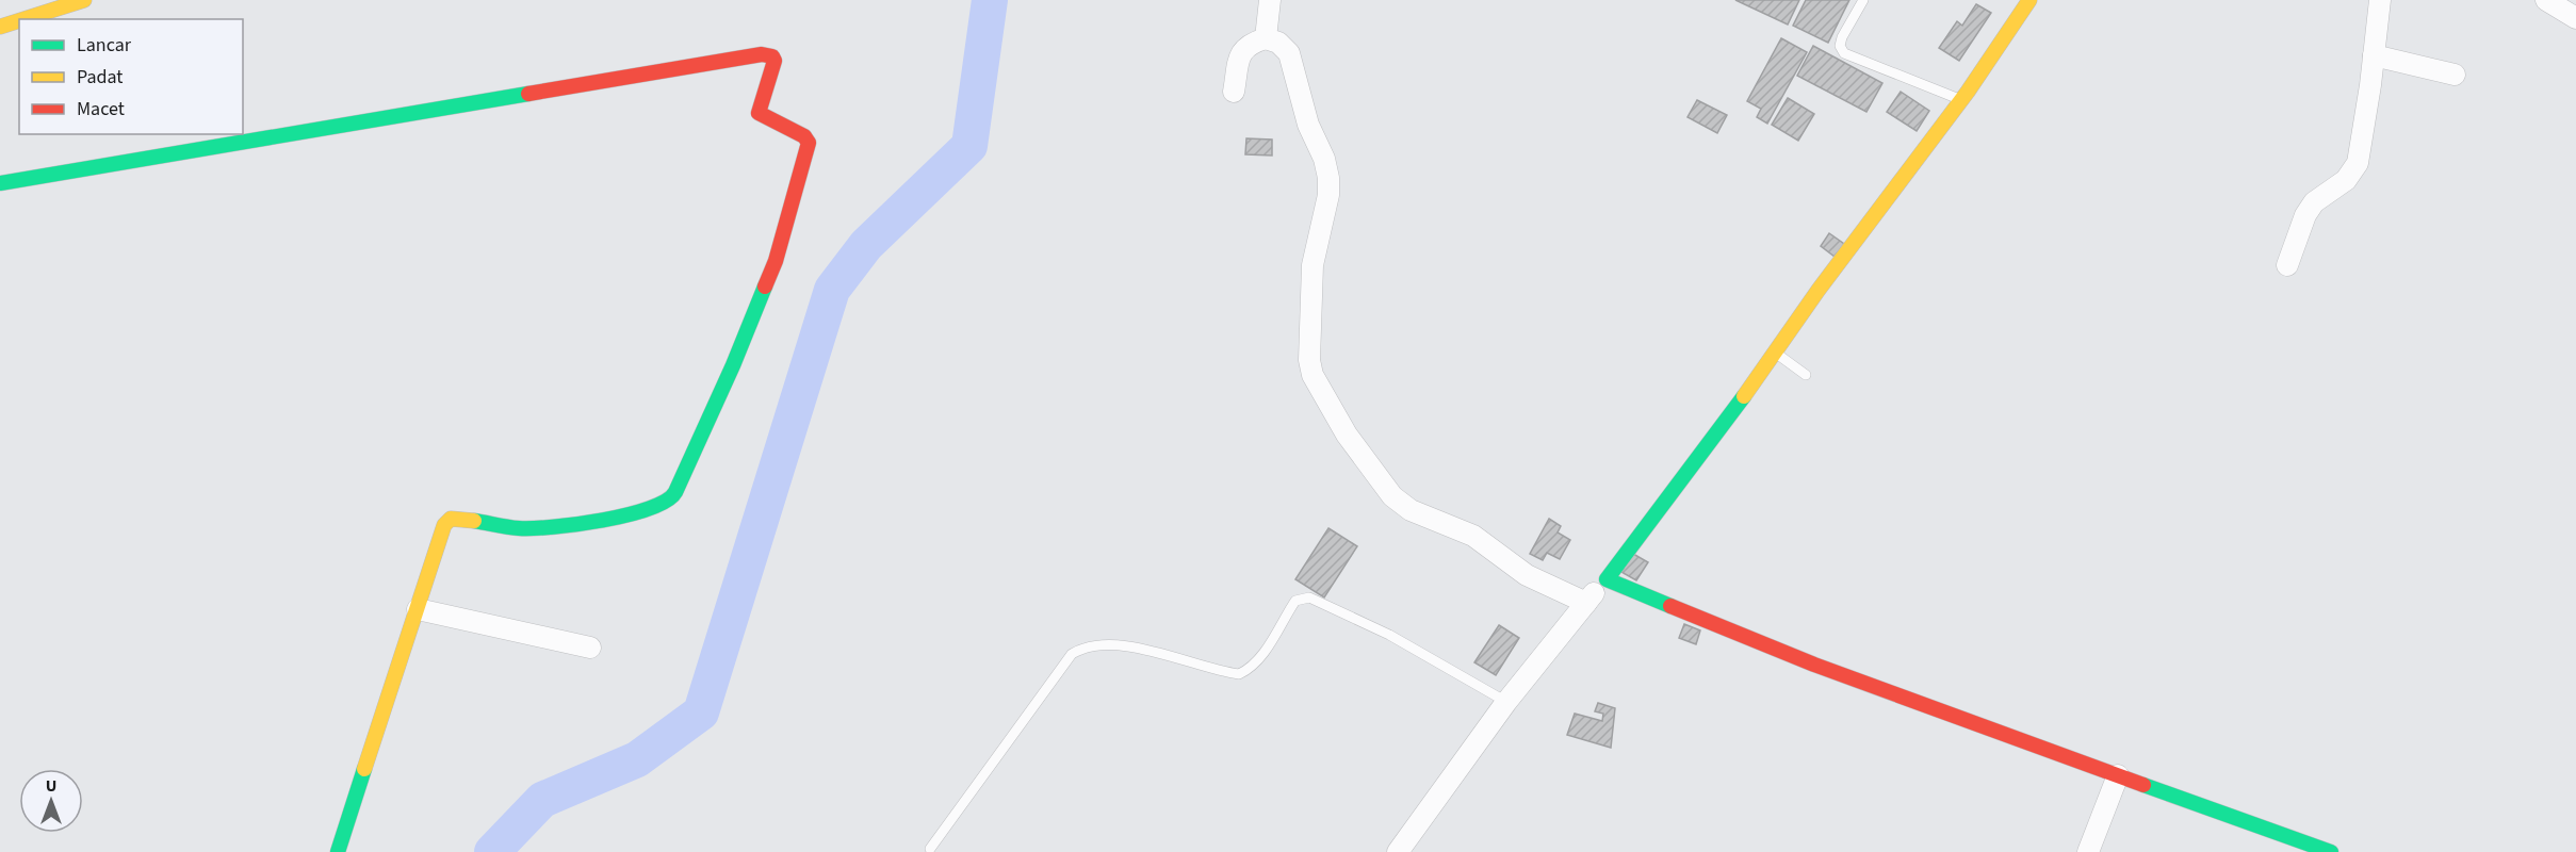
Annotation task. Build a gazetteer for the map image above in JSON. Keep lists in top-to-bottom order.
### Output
{
  "legend": ["Lancar", "Padat", "Macet"],
  "north": "top"
}
